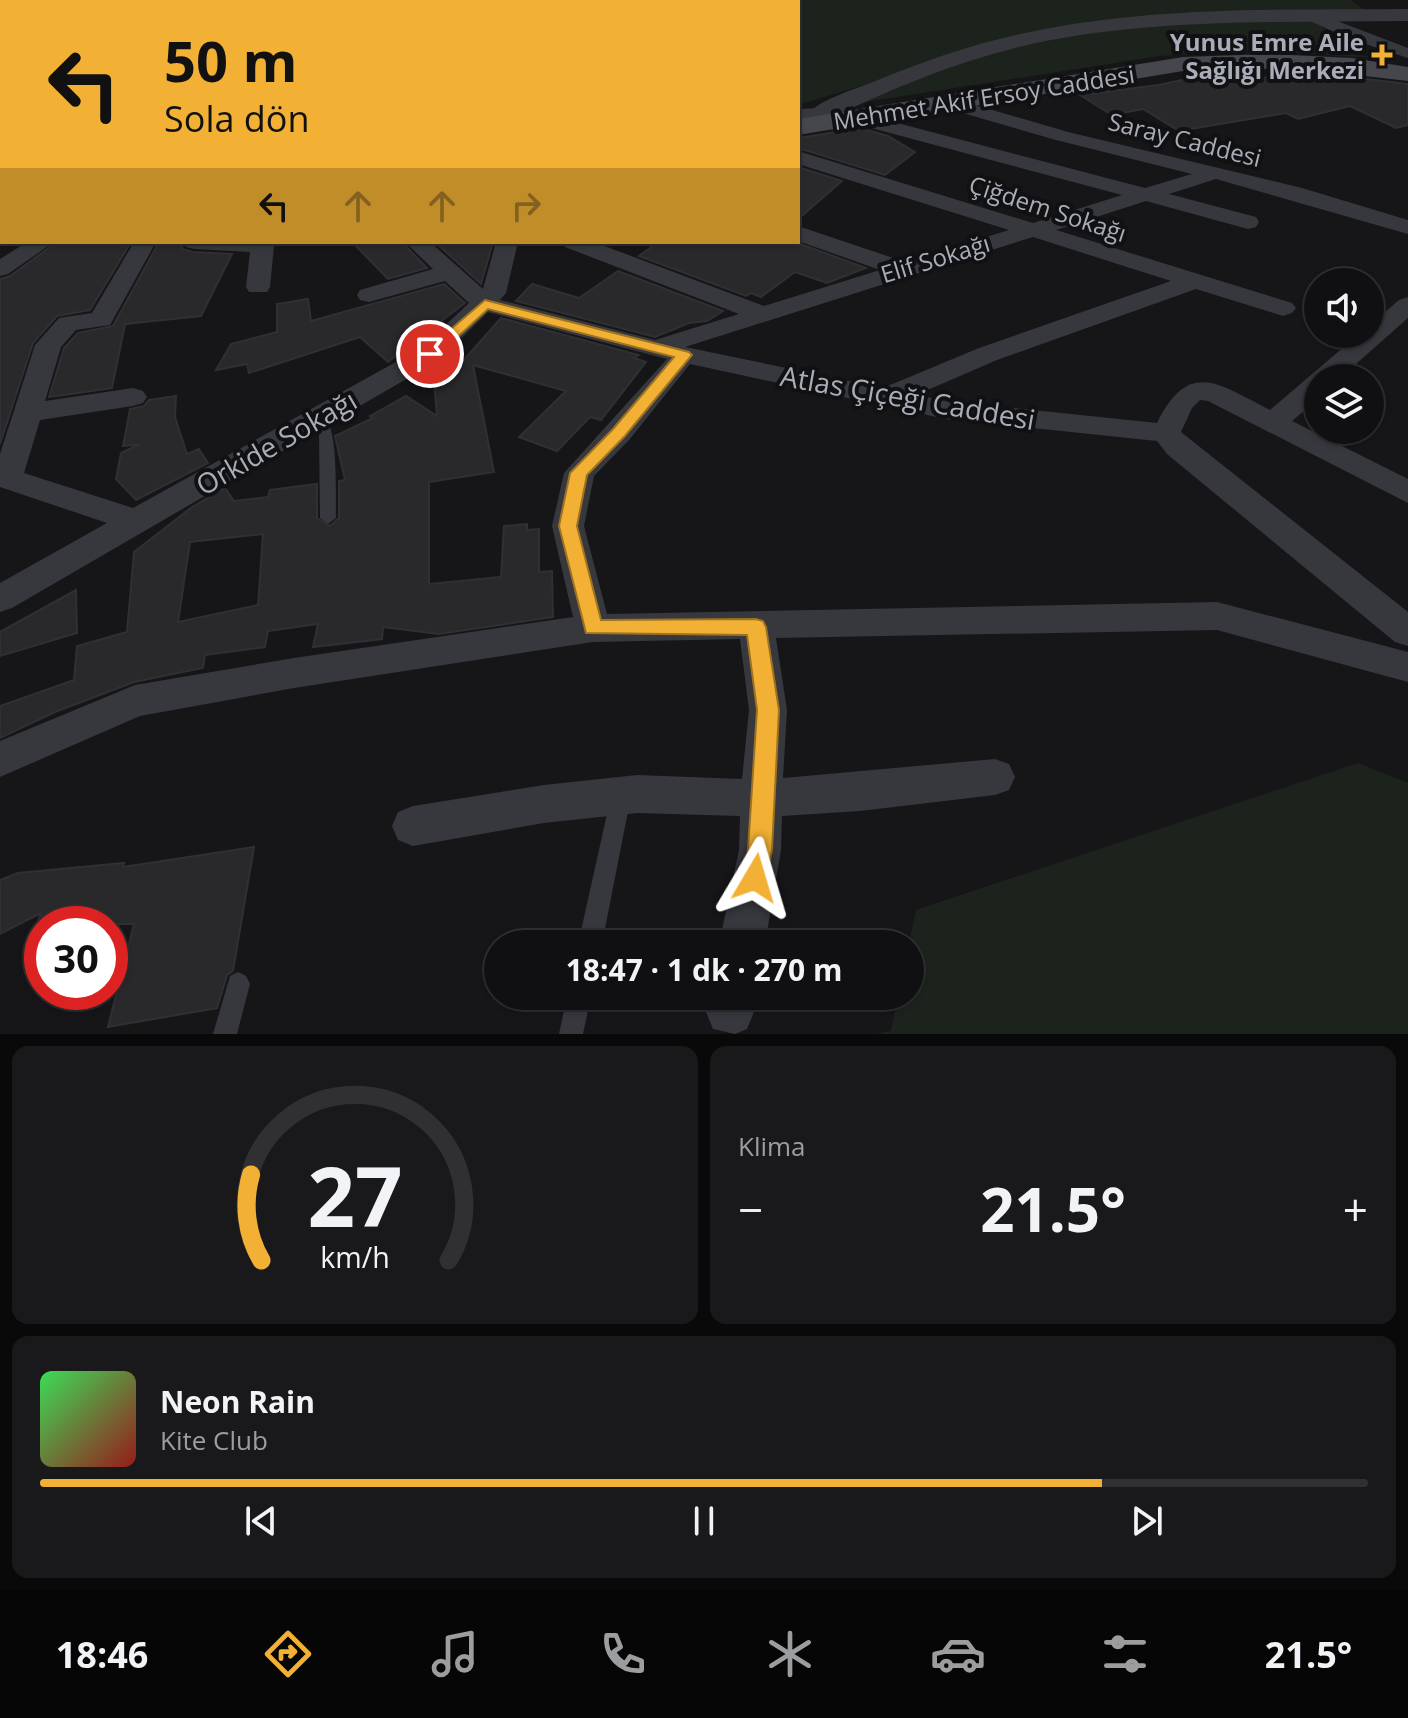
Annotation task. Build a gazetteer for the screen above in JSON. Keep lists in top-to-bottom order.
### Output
{
  "streets": {
    "main road": ["Mehmet Akif Ersoy Caddesi"],
    "street": [
      "Saray Caddesi",
      "Çiğdem Sokağı",
      "Elif Sokağı",
      "Atlas Çiçeği Caddesi",
      "Orkide Sokağı"
    ]
  },
  "crossings": [
    ["Mehmet Akif Ersoy Caddesi", "Saray Caddesi"],
    ["Saray Caddesi", "Elif Sokağı"],
    ["Çiğdem Sokağı", "Elif Sokağı"],
    ["Elif Sokağı", "Atlas Çiçeği Caddesi"],
    ["Atlas Çiçeği Caddesi", "Orkide Sokağı"]
  ],
  "places": {
    "health": ["Yunus Emre Aile Sağlığı Merkezi"]
  },
  "page": {
    "turn": ["50 m", "Sola dön"],
    "limit": "30",
    "trip": "18:47 · 1 dk · 270 m",
    "tile": "Klima",
    "heat": ["−", "21.5°", "+"],
    "song": ["Neon Rain", "Kite Club"],
    "tabs": ["18:46", "21.5°"],
    "gauge": ["27", "km/h"]
  }
}
